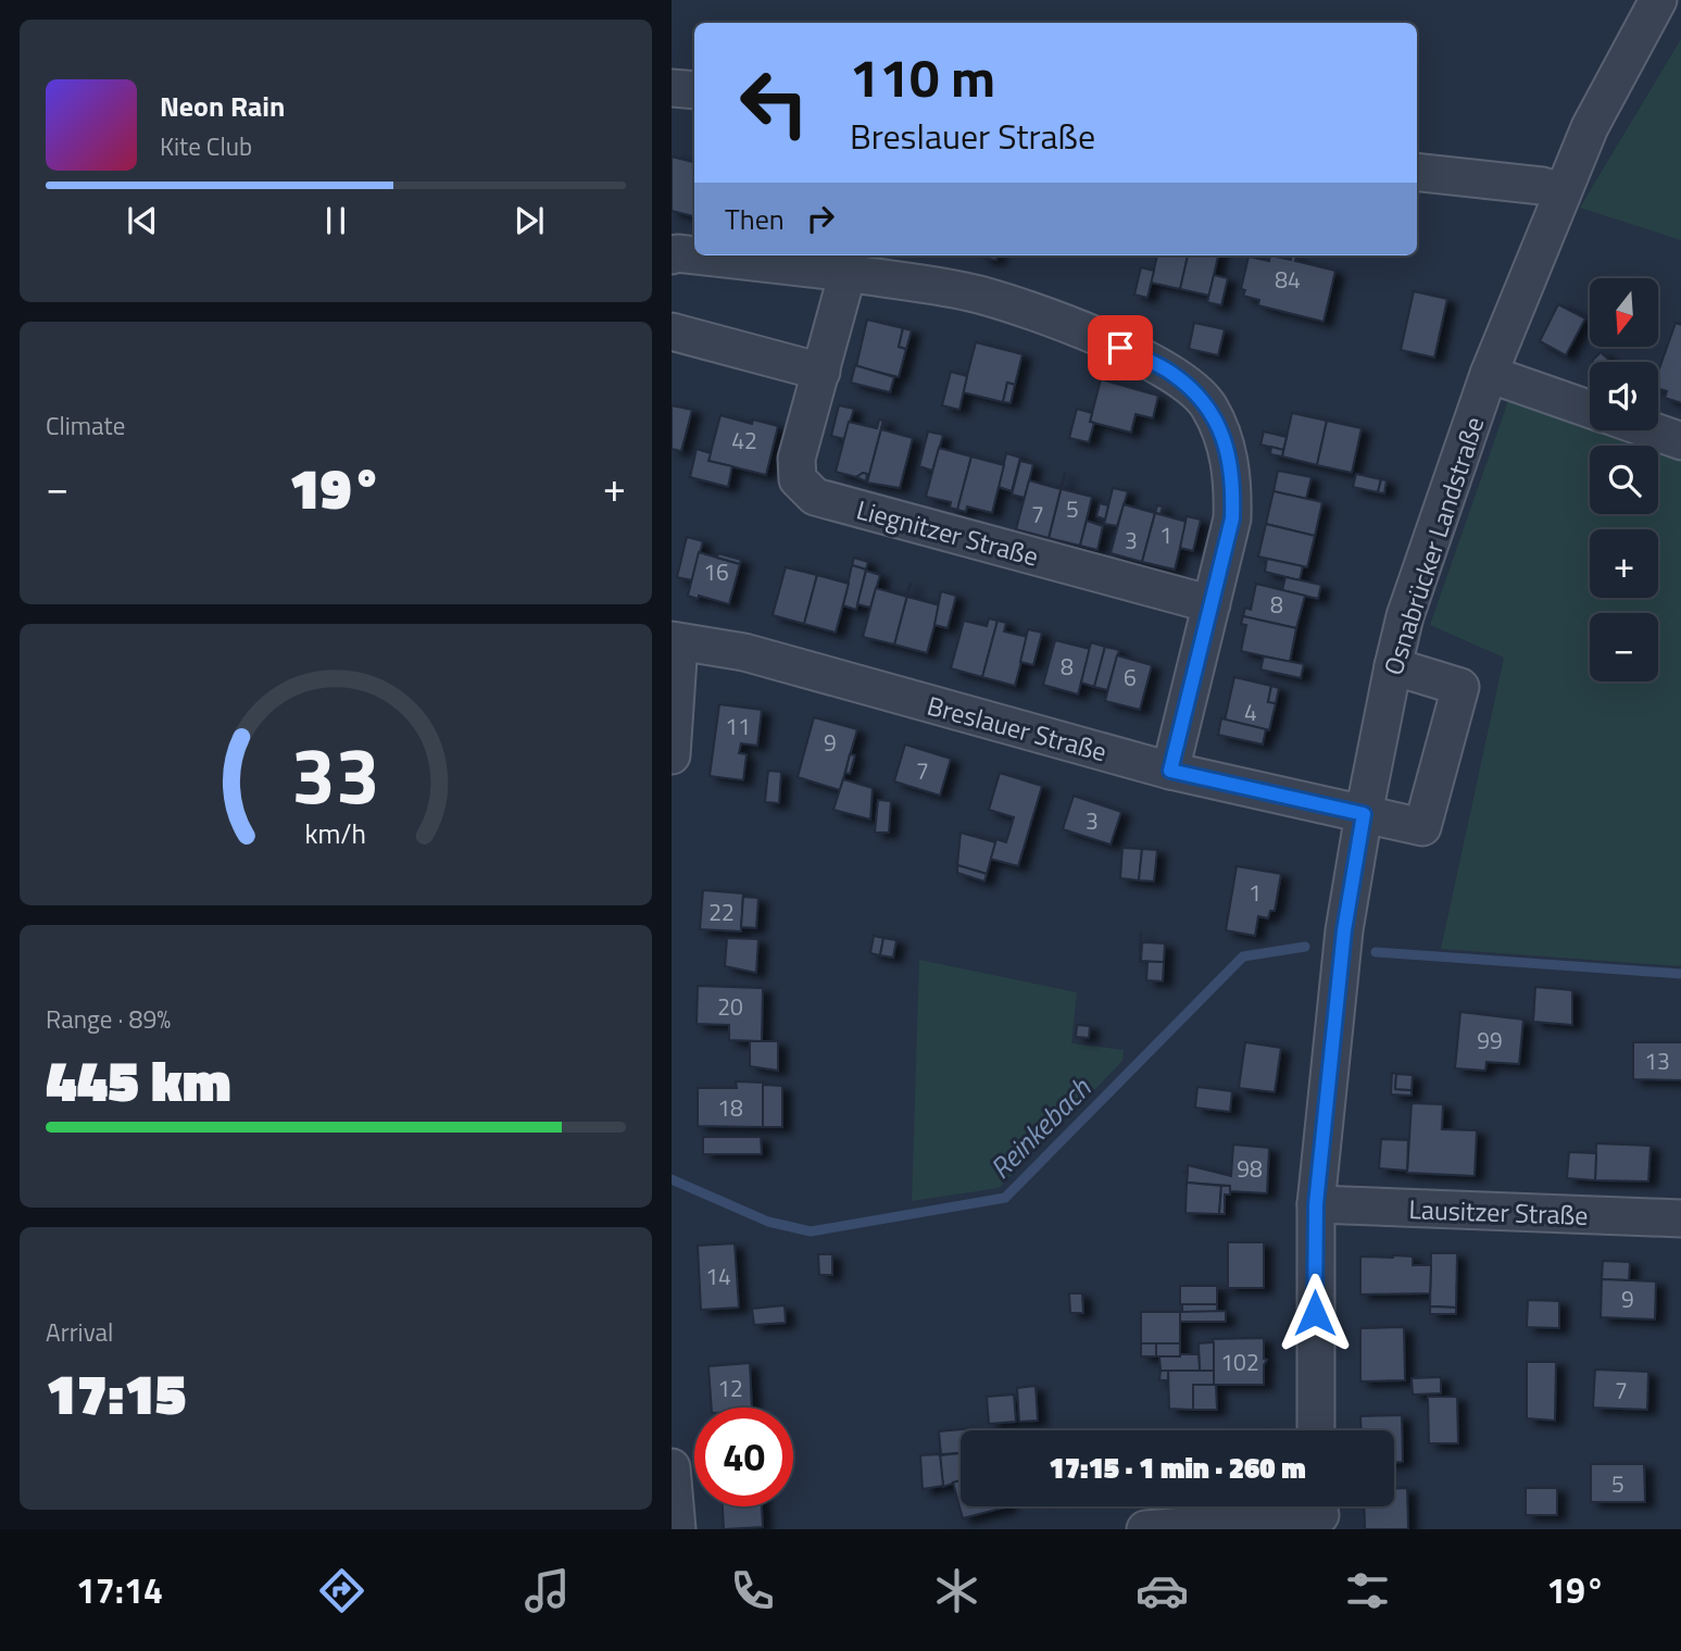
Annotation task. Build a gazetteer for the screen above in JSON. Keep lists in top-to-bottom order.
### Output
{
  "streets": {
    "street": [
      "Liegnitzer Straße",
      "Osnabrücker Landstraße",
      "Breslauer Straße",
      "Lausitzer Straße"
    ]
  },
  "crossings": [
    ["Osnabrücker Landstraße", "Breslauer Straße"],
    ["Osnabrücker Landstraße", "Lausitzer Straße"]
  ],
  "water": ["Reinkebach"],
  "house_numbers": [
    "84",
    "42",
    "5",
    "7",
    "1",
    "3",
    "16",
    "8",
    "8",
    "6",
    "4",
    "11",
    "9",
    "7",
    "3",
    "1",
    "22",
    "20",
    "99",
    "13",
    "18",
    "98",
    "14",
    "9",
    "102",
    "12",
    "7",
    "5"
  ],
  "north": "bottom",
  "page": {
    "turn": ["110 m", "Breslauer Straße"],
    "song": ["Neon Rain", "Kite Club"],
    "then": "Then",
    "map_buttons": ["+", "−"],
    "tile": [
      "Climate",
      ["Range · 89%", "445 km"],
      ["Arrival", "17:15"]
    ],
    "heat": ["−", "19°", "+"],
    "limit": "40",
    "trip": "17:15 · 1 min · 260 m",
    "tabs": ["17:14", "19°"],
    "gauge": ["33", "km/h"]
  }
}
